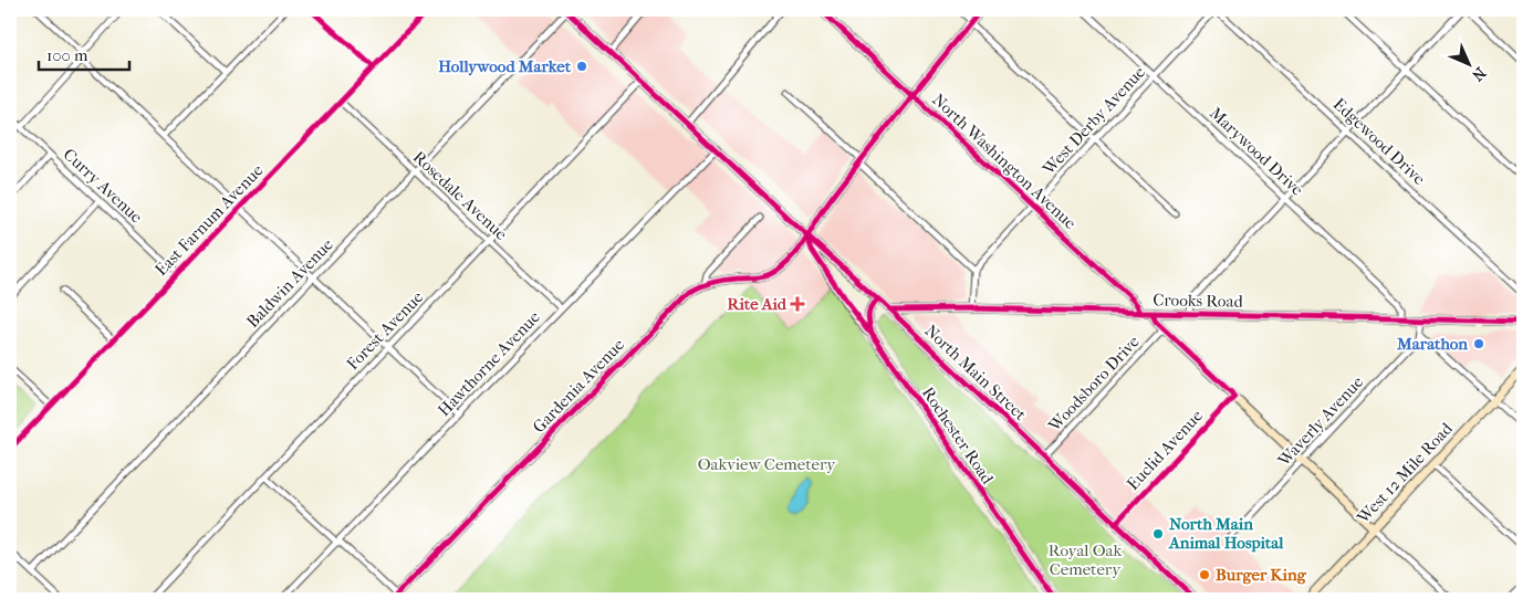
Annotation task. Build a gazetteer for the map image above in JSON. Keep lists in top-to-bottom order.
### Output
{
  "streets": {
    "main road": [
      "North Washington Avenue",
      "Crooks Road",
      "North Main Street",
      "Gardenia Avenue",
      "Rochester Road",
      "West 12 Mile Road"
    ],
    "street": [
      "West Derby Avenue",
      "Edgewood Drive",
      "Marywood Drive",
      "Curry Avenue",
      "Rosedale Avenue",
      "East Farnum Avenue",
      "Baldwin Avenue",
      "Forest Avenue",
      "Hawthorne Avenue",
      "Woodsboro Drive",
      "Waverly Avenue",
      "Euclid Avenue"
    ]
  },
  "crossings": [
    ["West Derby Avenue", "Edgewood Drive"],
    ["West Derby Avenue", "Marywood Drive"],
    ["West Derby Avenue", "North Washington Avenue"],
    ["Marywood Drive", "Crooks Road"],
    ["North Washington Avenue", "Crooks Road"],
    ["North Washington Avenue", "Gardenia Avenue"],
    ["Curry Avenue", "East Farnum Avenue"],
    ["Rosedale Avenue", "East Farnum Avenue"],
    ["Rosedale Avenue", "Baldwin Avenue"],
    ["Rosedale Avenue", "Forest Avenue"],
    ["Rosedale Avenue", "Hawthorne Avenue"],
    ["Crooks Road", "North Main Street"],
    ["North Main Street", "Woodsboro Drive"],
    ["North Main Street", "Euclid Avenue"],
    ["Gardenia Avenue", "Rochester Road"]
  ],
  "parks": ["Oakview Cemetery", "Royal Oak Cemetery"],
  "places": {
    "other": [
      "Hollywood Market",
      "Marathon",
      "North Main Animal Hospital",
      "Burger King"
    ],
    "health": ["Rite Aid"]
  },
  "scale_bar": "100 m",
  "north": "bottom right"
}
